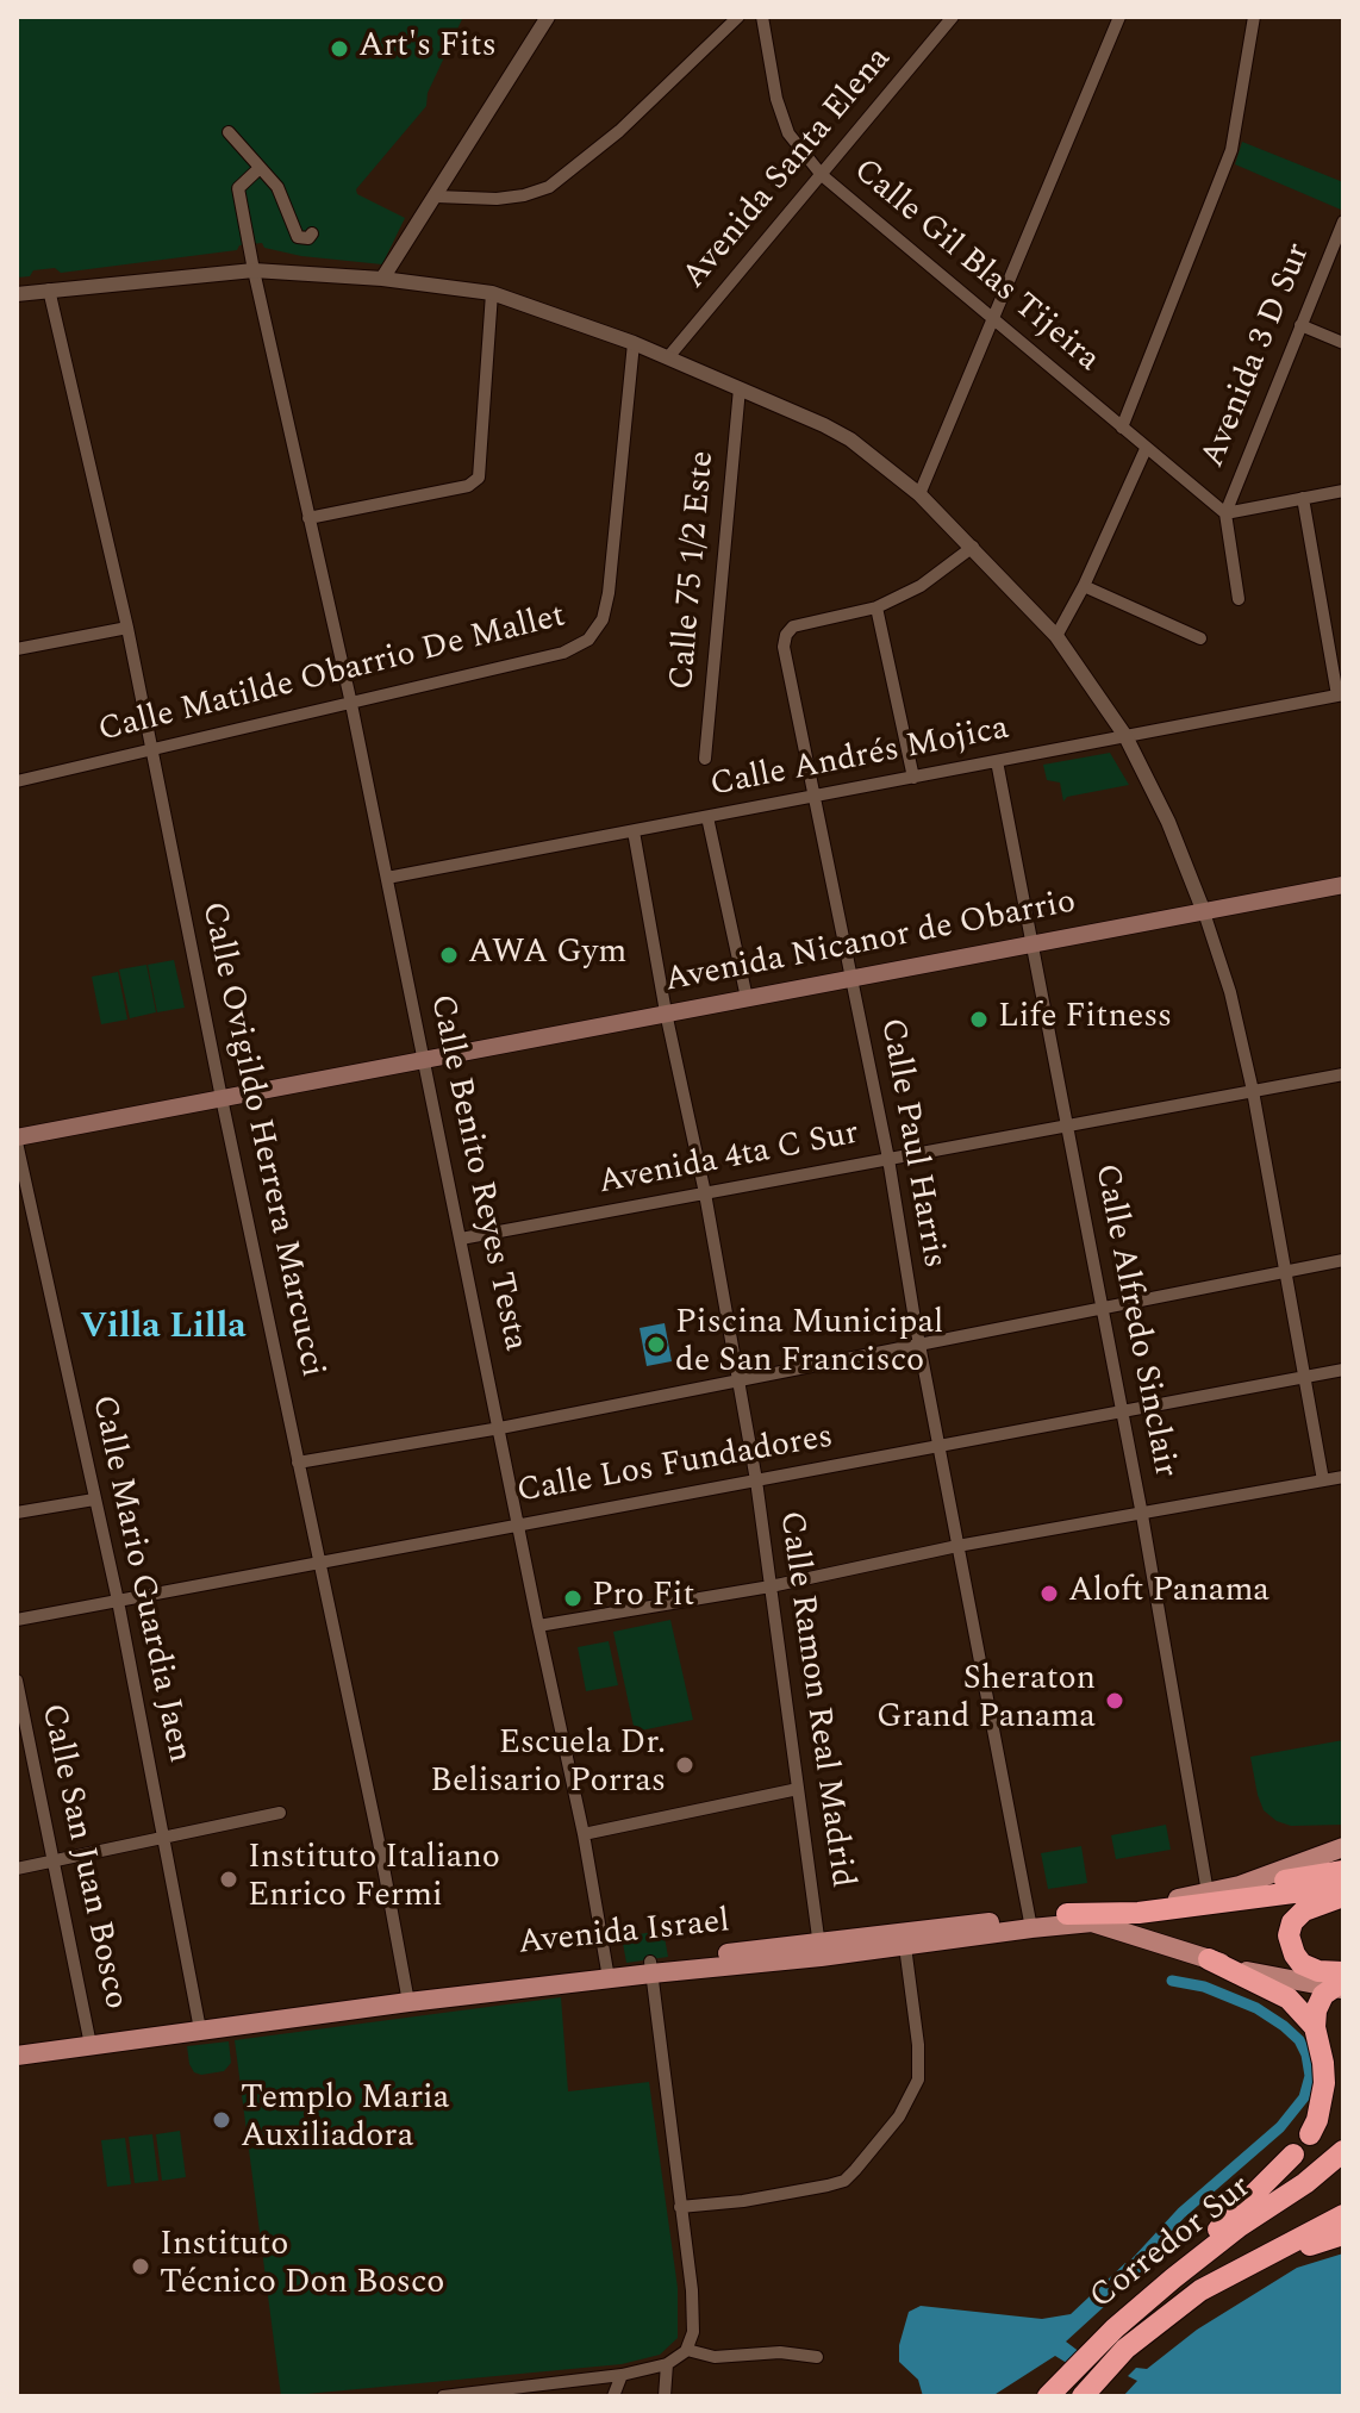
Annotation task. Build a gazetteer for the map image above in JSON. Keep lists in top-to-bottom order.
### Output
{
  "streets": {
    "highway": ["Corredor Sur"],
    "main road": ["Avenida Nicanor de Obarrio", "Avenida Israel"],
    "street": [
      "Avenida Santa Elena",
      "Calle Gil Blas Tijeira",
      "Avenida 3 D Sur",
      "Calle 75 1/2 Este",
      "Calle Matilde Obarrio De Mallet",
      "Calle Andrés Mojica",
      "Calle Ovigildo Herrera Marcucci",
      "Calle Paul Harris",
      "Avenida 4ta C Sur",
      "Calle Benito Reyes Testa",
      "Calle Alfredo Sinclair",
      "Calle Los Fundadores",
      "Calle Mario Guardia Jaen",
      "Calle Ramon Real Madrid",
      "Calle San Juan Bosco"
    ]
  },
  "crossings": [
    ["Avenida Santa Elena", "Calle Gil Blas Tijeira"],
    ["Calle Gil Blas Tijeira", "Avenida 3 D Sur"],
    ["Calle Matilde Obarrio De Mallet", "Calle Ovigildo Herrera Marcucci"],
    ["Calle Matilde Obarrio De Mallet", "Calle Benito Reyes Testa"],
    ["Calle Andrés Mojica", "Calle Paul Harris"],
    ["Calle Andrés Mojica", "Calle Benito Reyes Testa"],
    ["Calle Andrés Mojica", "Calle Alfredo Sinclair"],
    ["Calle Andrés Mojica", "Calle Ramon Real Madrid"],
    ["Avenida Nicanor de Obarrio", "Calle Ovigildo Herrera Marcucci"],
    ["Avenida Nicanor de Obarrio", "Calle Paul Harris"],
    ["Avenida Nicanor de Obarrio", "Calle Benito Reyes Testa"],
    ["Avenida Nicanor de Obarrio", "Calle Alfredo Sinclair"],
    ["Avenida Nicanor de Obarrio", "Calle Mario Guardia Jaen"],
    ["Avenida Nicanor de Obarrio", "Calle Ramon Real Madrid"],
    ["Calle Ovigildo Herrera Marcucci", "Calle Los Fundadores"],
    ["Calle Ovigildo Herrera Marcucci", "Avenida Israel"],
    ["Calle Paul Harris", "Avenida 4ta C Sur"],
    ["Calle Paul Harris", "Calle Los Fundadores"],
    ["Calle Paul Harris", "Avenida Israel"],
    ["Avenida 4ta C Sur", "Calle Benito Reyes Testa"],
    ["Avenida 4ta C Sur", "Calle Alfredo Sinclair"],
    ["Avenida 4ta C Sur", "Calle Ramon Real Madrid"],
    ["Calle Benito Reyes Testa", "Calle Los Fundadores"],
    ["Calle Benito Reyes Testa", "Avenida Israel"],
    ["Calle Alfredo Sinclair", "Calle Los Fundadores"],
    ["Calle Alfredo Sinclair", "Avenida Israel"],
    ["Calle Los Fundadores", "Calle Mario Guardia Jaen"],
    ["Calle Los Fundadores", "Calle Ramon Real Madrid"],
    ["Calle Mario Guardia Jaen", "Avenida Israel"],
    ["Calle Ramon Real Madrid", "Avenida Israel"],
    ["Calle San Juan Bosco", "Avenida Israel"]
  ],
  "districts": ["Villa Lilla"],
  "places": [
    "Art's Fits",
    "AWA Gym",
    "Life Fitness",
    "Piscina Municipal de San Francisco",
    "Aloft Panama",
    "Pro Fit",
    "Sheraton Grand Panama",
    "Escuela Dr. Belisario Porras",
    "Instituto Italiano Enrico Fermi",
    "Templo Maria Auxiliadora",
    "Instituto Técnico Don Bosco"
  ]
}
